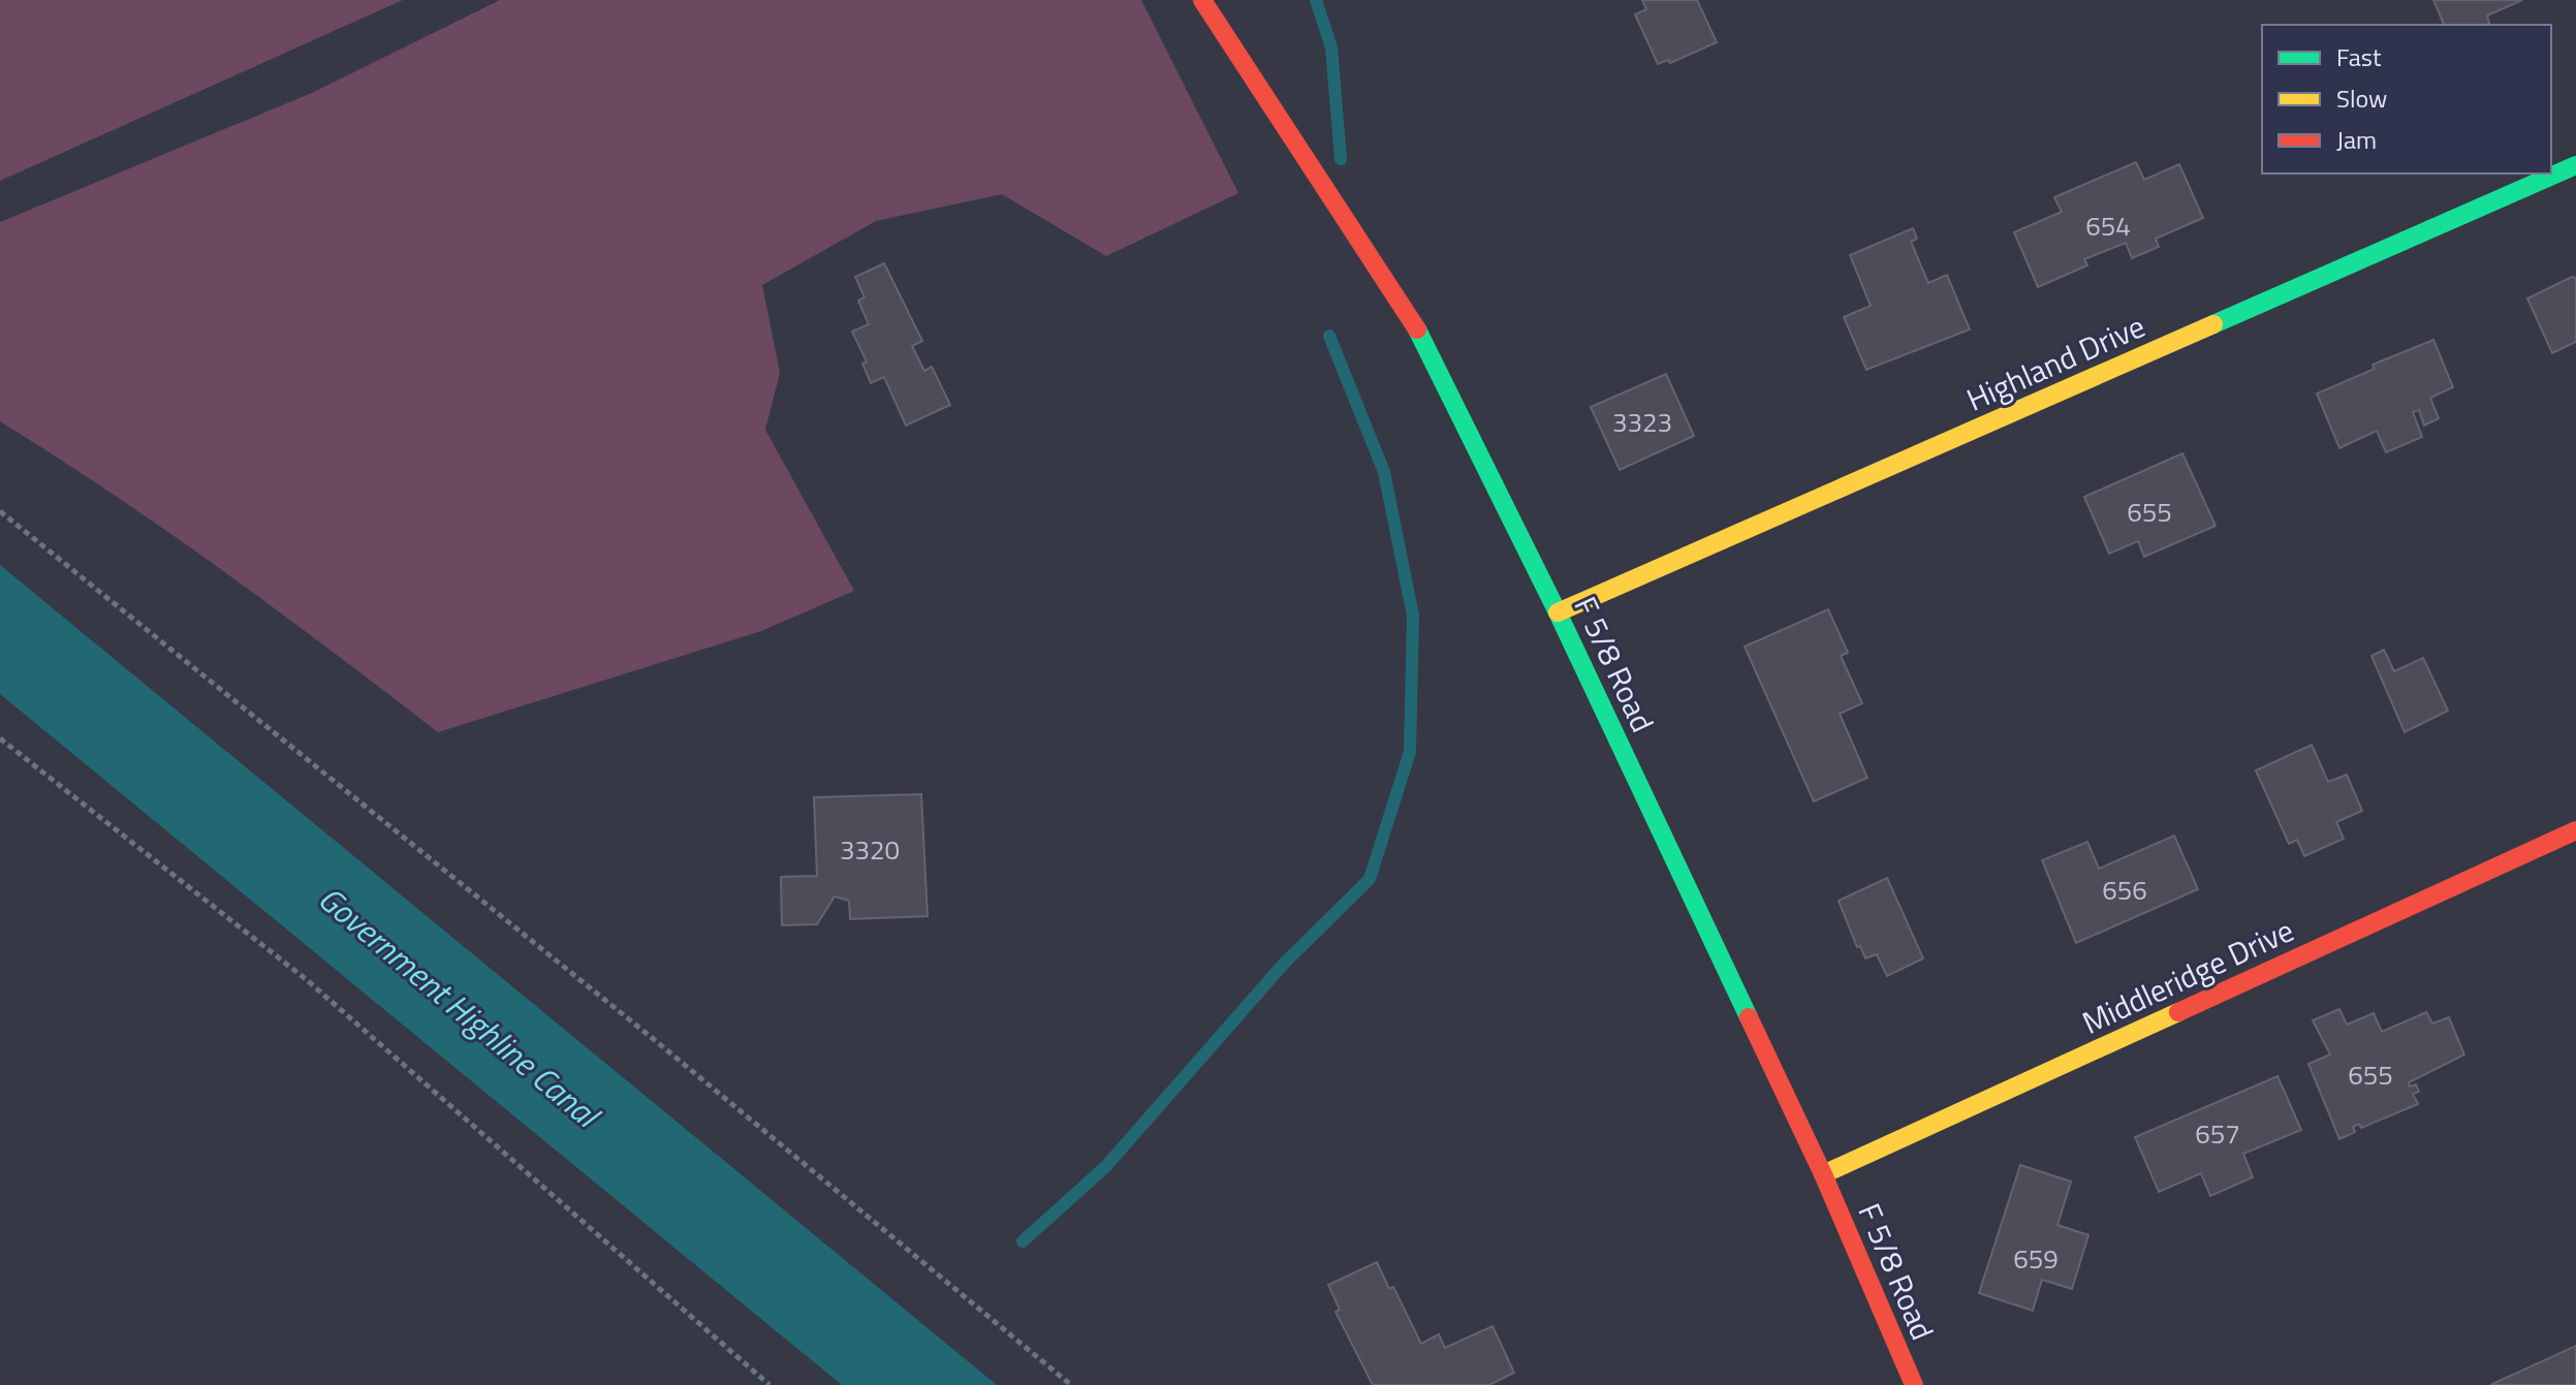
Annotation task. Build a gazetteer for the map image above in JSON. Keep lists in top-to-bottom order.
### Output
{
  "streets": {
    "street": ["Highland Drive", "F 5/8 Road", "Middleridge Drive"]
  },
  "crossings": [
    ["Highland Drive", "F 5/8 Road"],
    ["F 5/8 Road", "Middleridge Drive"]
  ],
  "water": ["Government Highline Canal"],
  "house_numbers": [
    "654",
    "3323",
    "655",
    "3320",
    "656",
    "655",
    "657",
    "659"
  ],
  "legend": ["Fast", "Slow", "Jam"]
}
